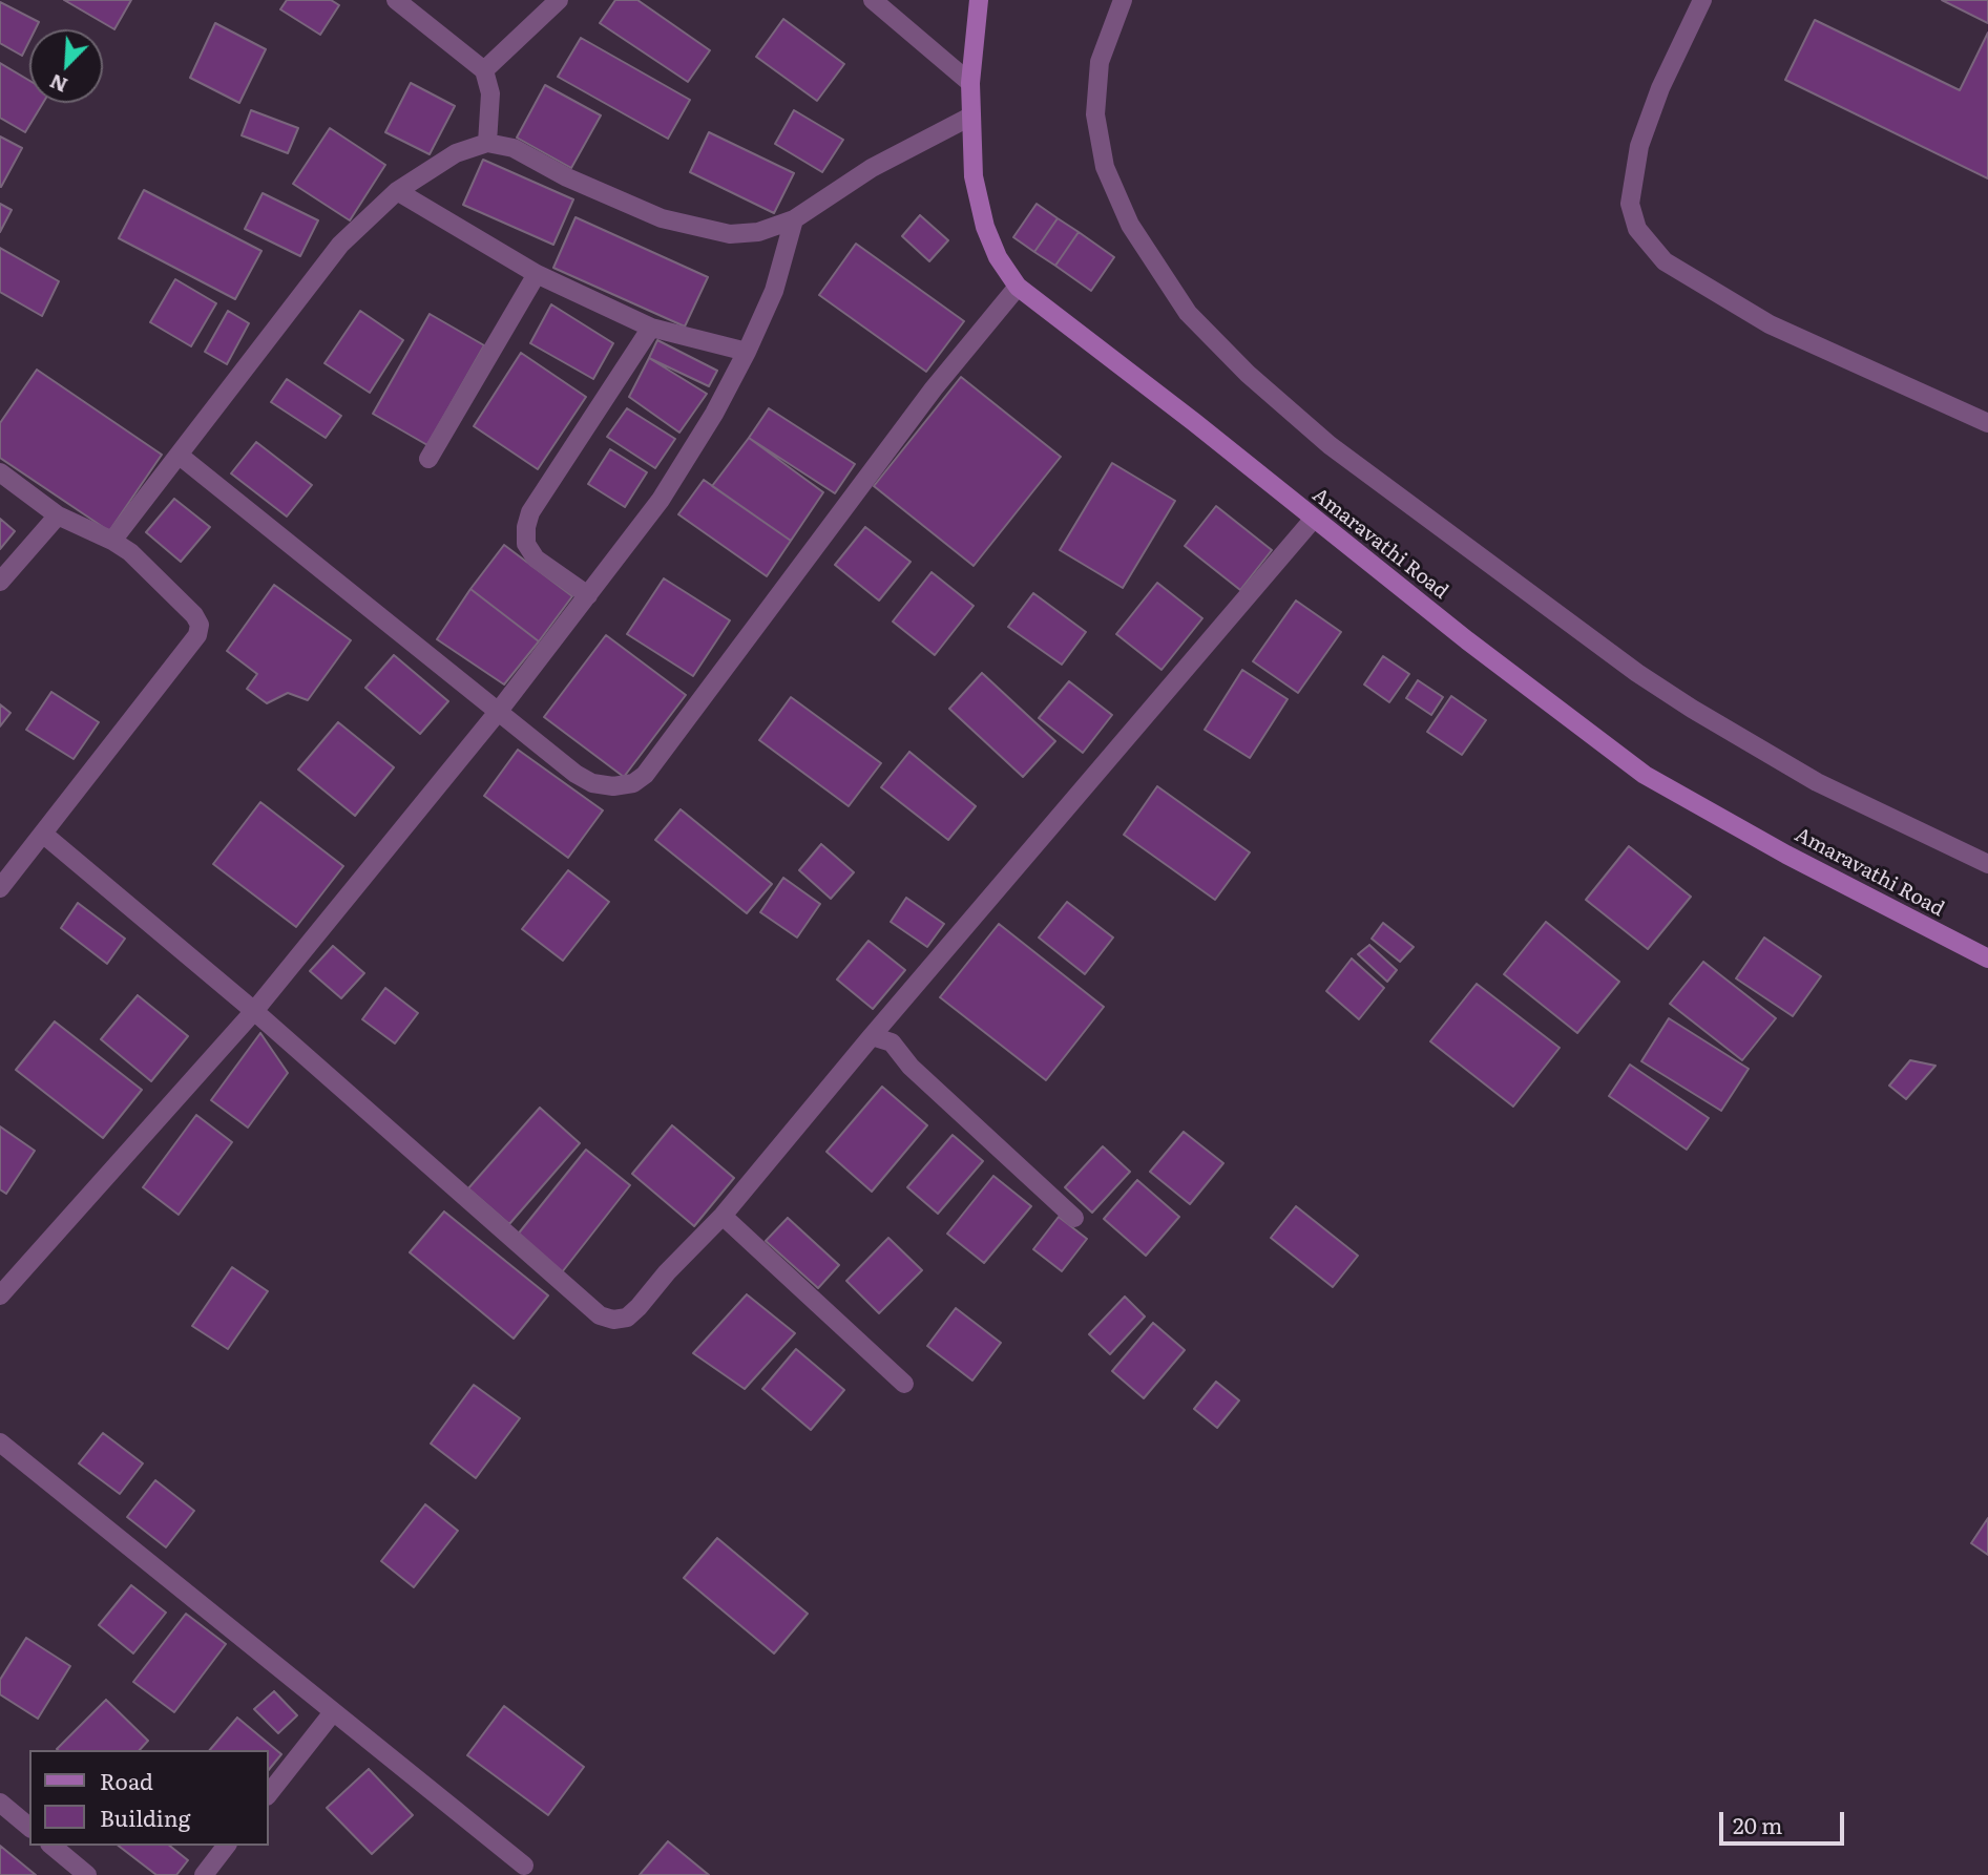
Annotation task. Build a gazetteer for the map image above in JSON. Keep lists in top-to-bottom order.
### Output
{
  "streets": {
    "main road": ["Amaravathi Road"]
  },
  "legend": ["Road", "Building"],
  "scale_bar": "20 m",
  "north": "bottom left"
}
